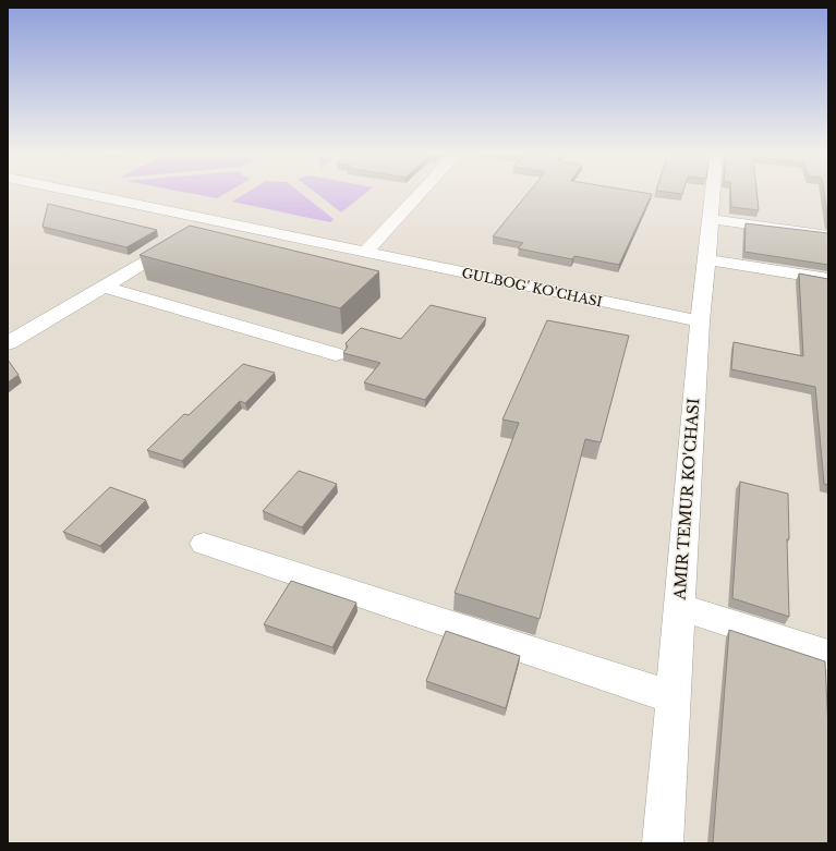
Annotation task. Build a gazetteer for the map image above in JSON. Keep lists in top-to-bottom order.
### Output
{
  "streets": {
    "street": ["GULBOG' KO'CHASI", "AMIR TEMUR KO'CHASI"]
  },
  "crossings": [
    ["GULBOG' KO'CHASI", "AMIR TEMUR KO'CHASI"]
  ]
}
